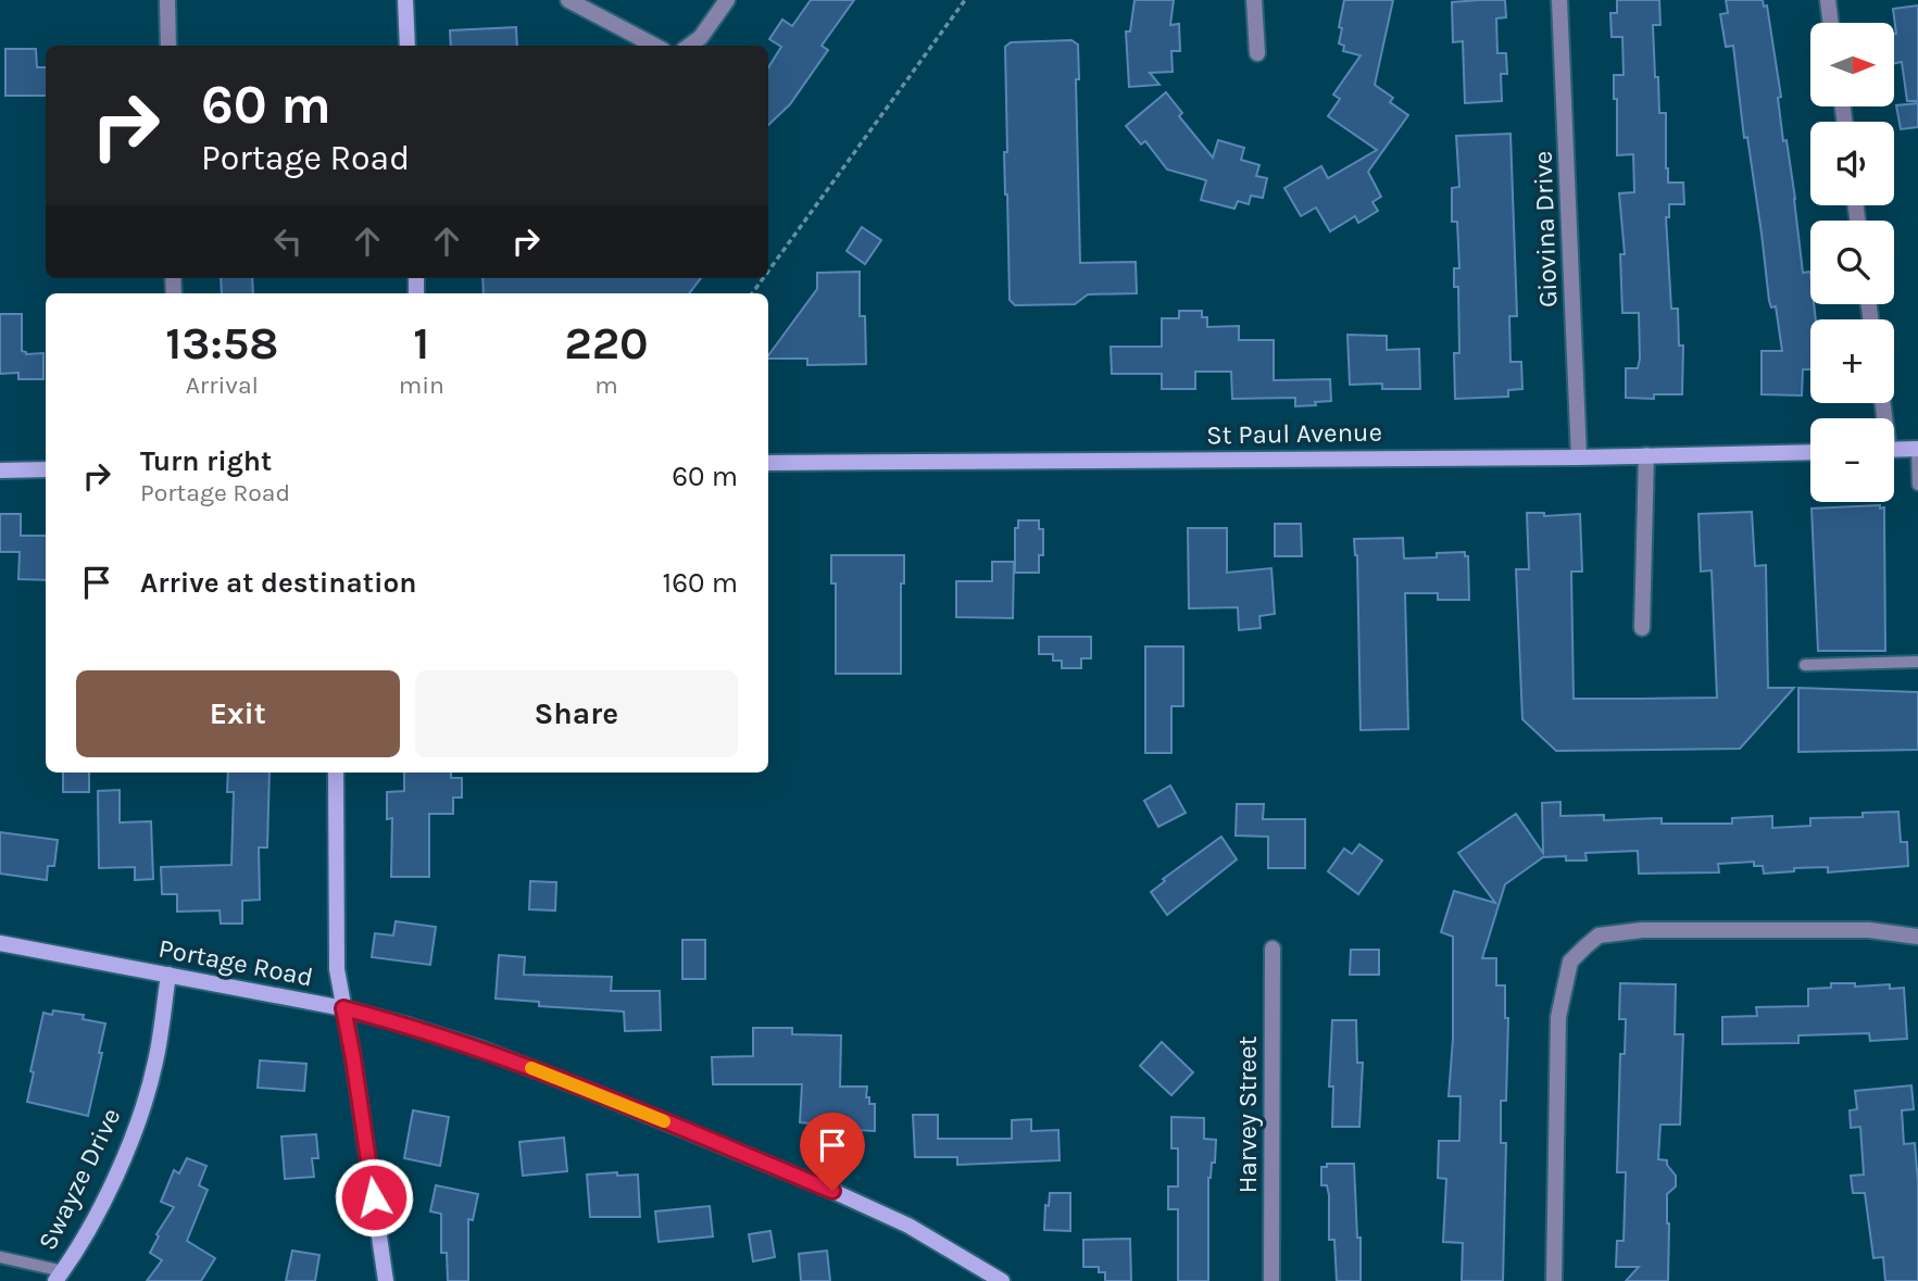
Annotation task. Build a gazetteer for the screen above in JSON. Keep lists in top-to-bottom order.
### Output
{
  "streets": {
    "street": [
      "Giovina Drive",
      "St Paul Avenue",
      "Portage Road",
      "Harvey Street",
      "Swayze Drive"
    ]
  },
  "crossings": [
    ["Giovina Drive", "St Paul Avenue"],
    ["Portage Road", "Swayze Drive"]
  ],
  "north": "right",
  "page": {
    "map_buttons": ["+", "−"],
    "turn": ["60 m", "Portage Road"],
    "eta": [
      "13:58",
      "Arrival",
      "1",
      "min",
      "220",
      "m"
    ],
    "list": [
      {
        "name": "Turn right",
        "note": "Portage Road",
        "value": "60 m"
      },
      {
        "name": "Arrive at destination",
        "value": "160 m"
      }
    ],
    "buttons": ["Exit", "Share"]
  }
}
